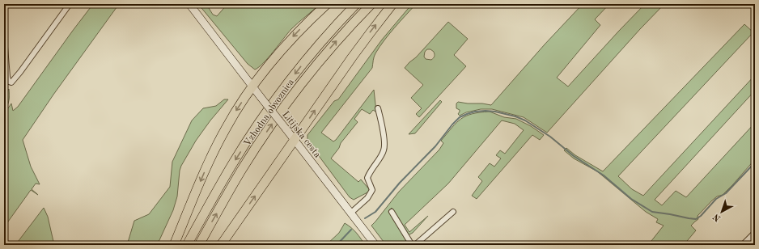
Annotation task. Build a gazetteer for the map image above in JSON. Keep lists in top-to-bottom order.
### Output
{
  "streets": {
    "highway": ["Vzhodna obvoznica"],
    "main road": ["Litijska cesta"]
  },
  "north": "bottom left"
}
